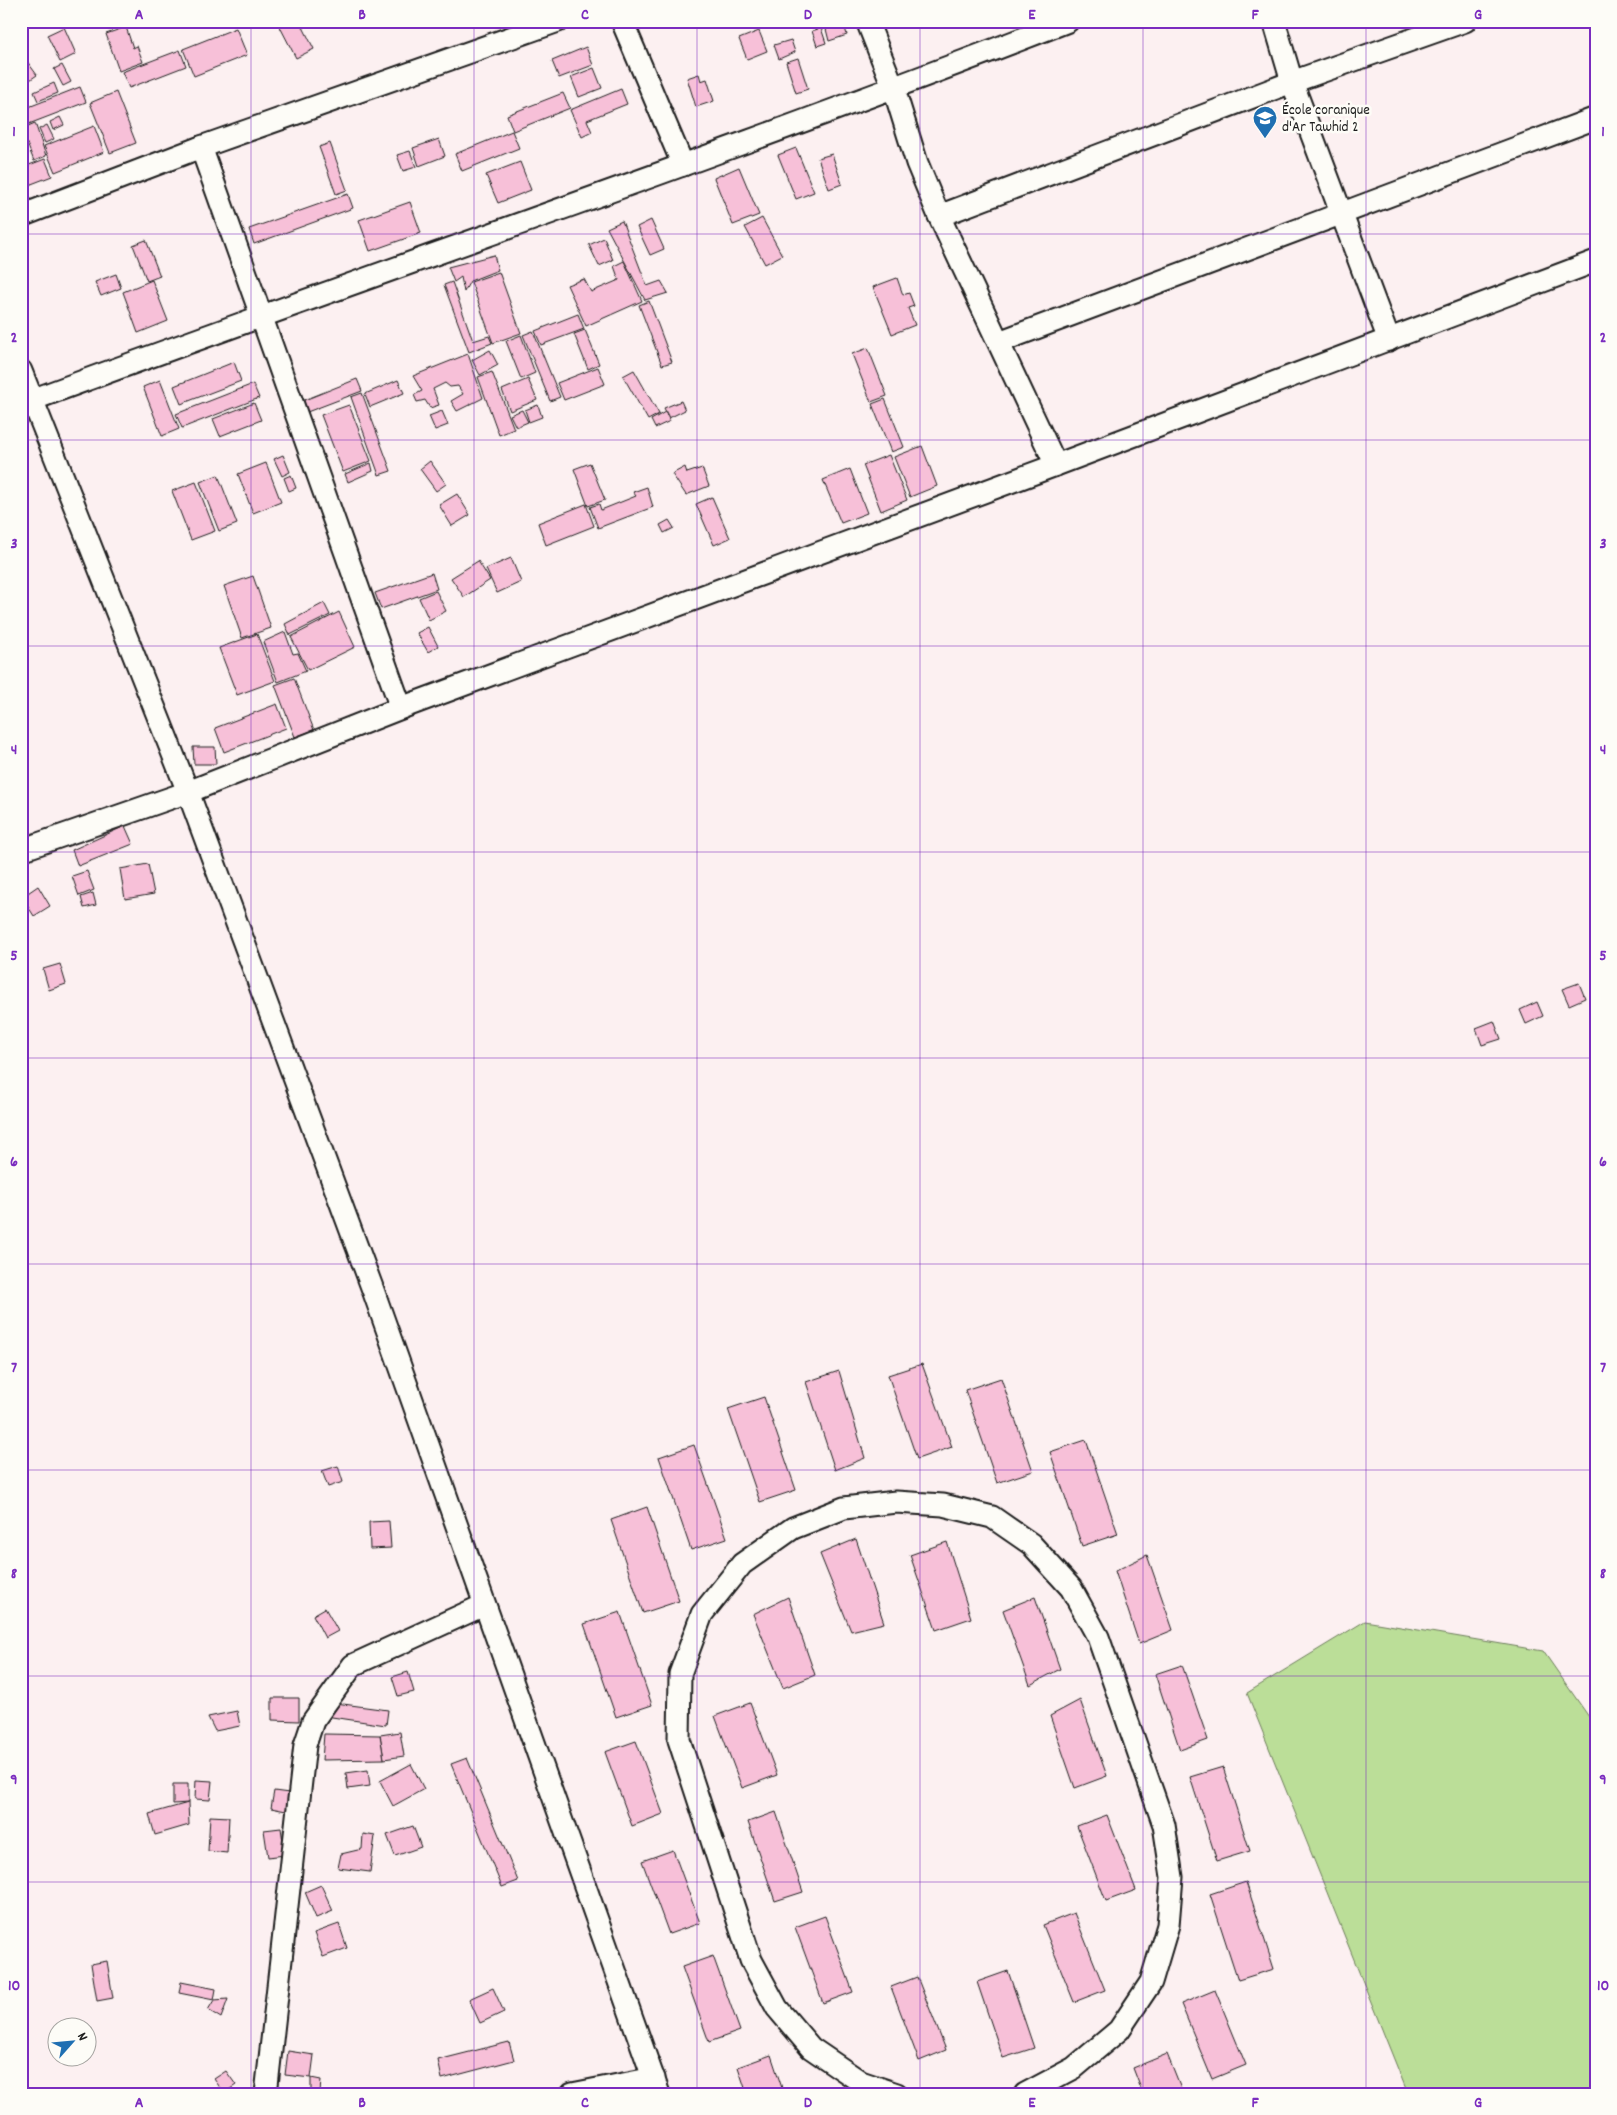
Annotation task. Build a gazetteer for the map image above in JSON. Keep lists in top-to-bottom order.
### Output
{
  "places": {
    "school or university": ["École coranique d'Ar Tawhid 2"]
  },
  "north": "top right",
  "grid": {
    "columns": [
      "A",
      "B",
      "C",
      "D",
      "E",
      "F",
      "G"
    ],
    "rows": [
      "1",
      "2",
      "3",
      "4",
      "5",
      "6",
      "7",
      "8",
      "9",
      "10"
    ]
  }
}
